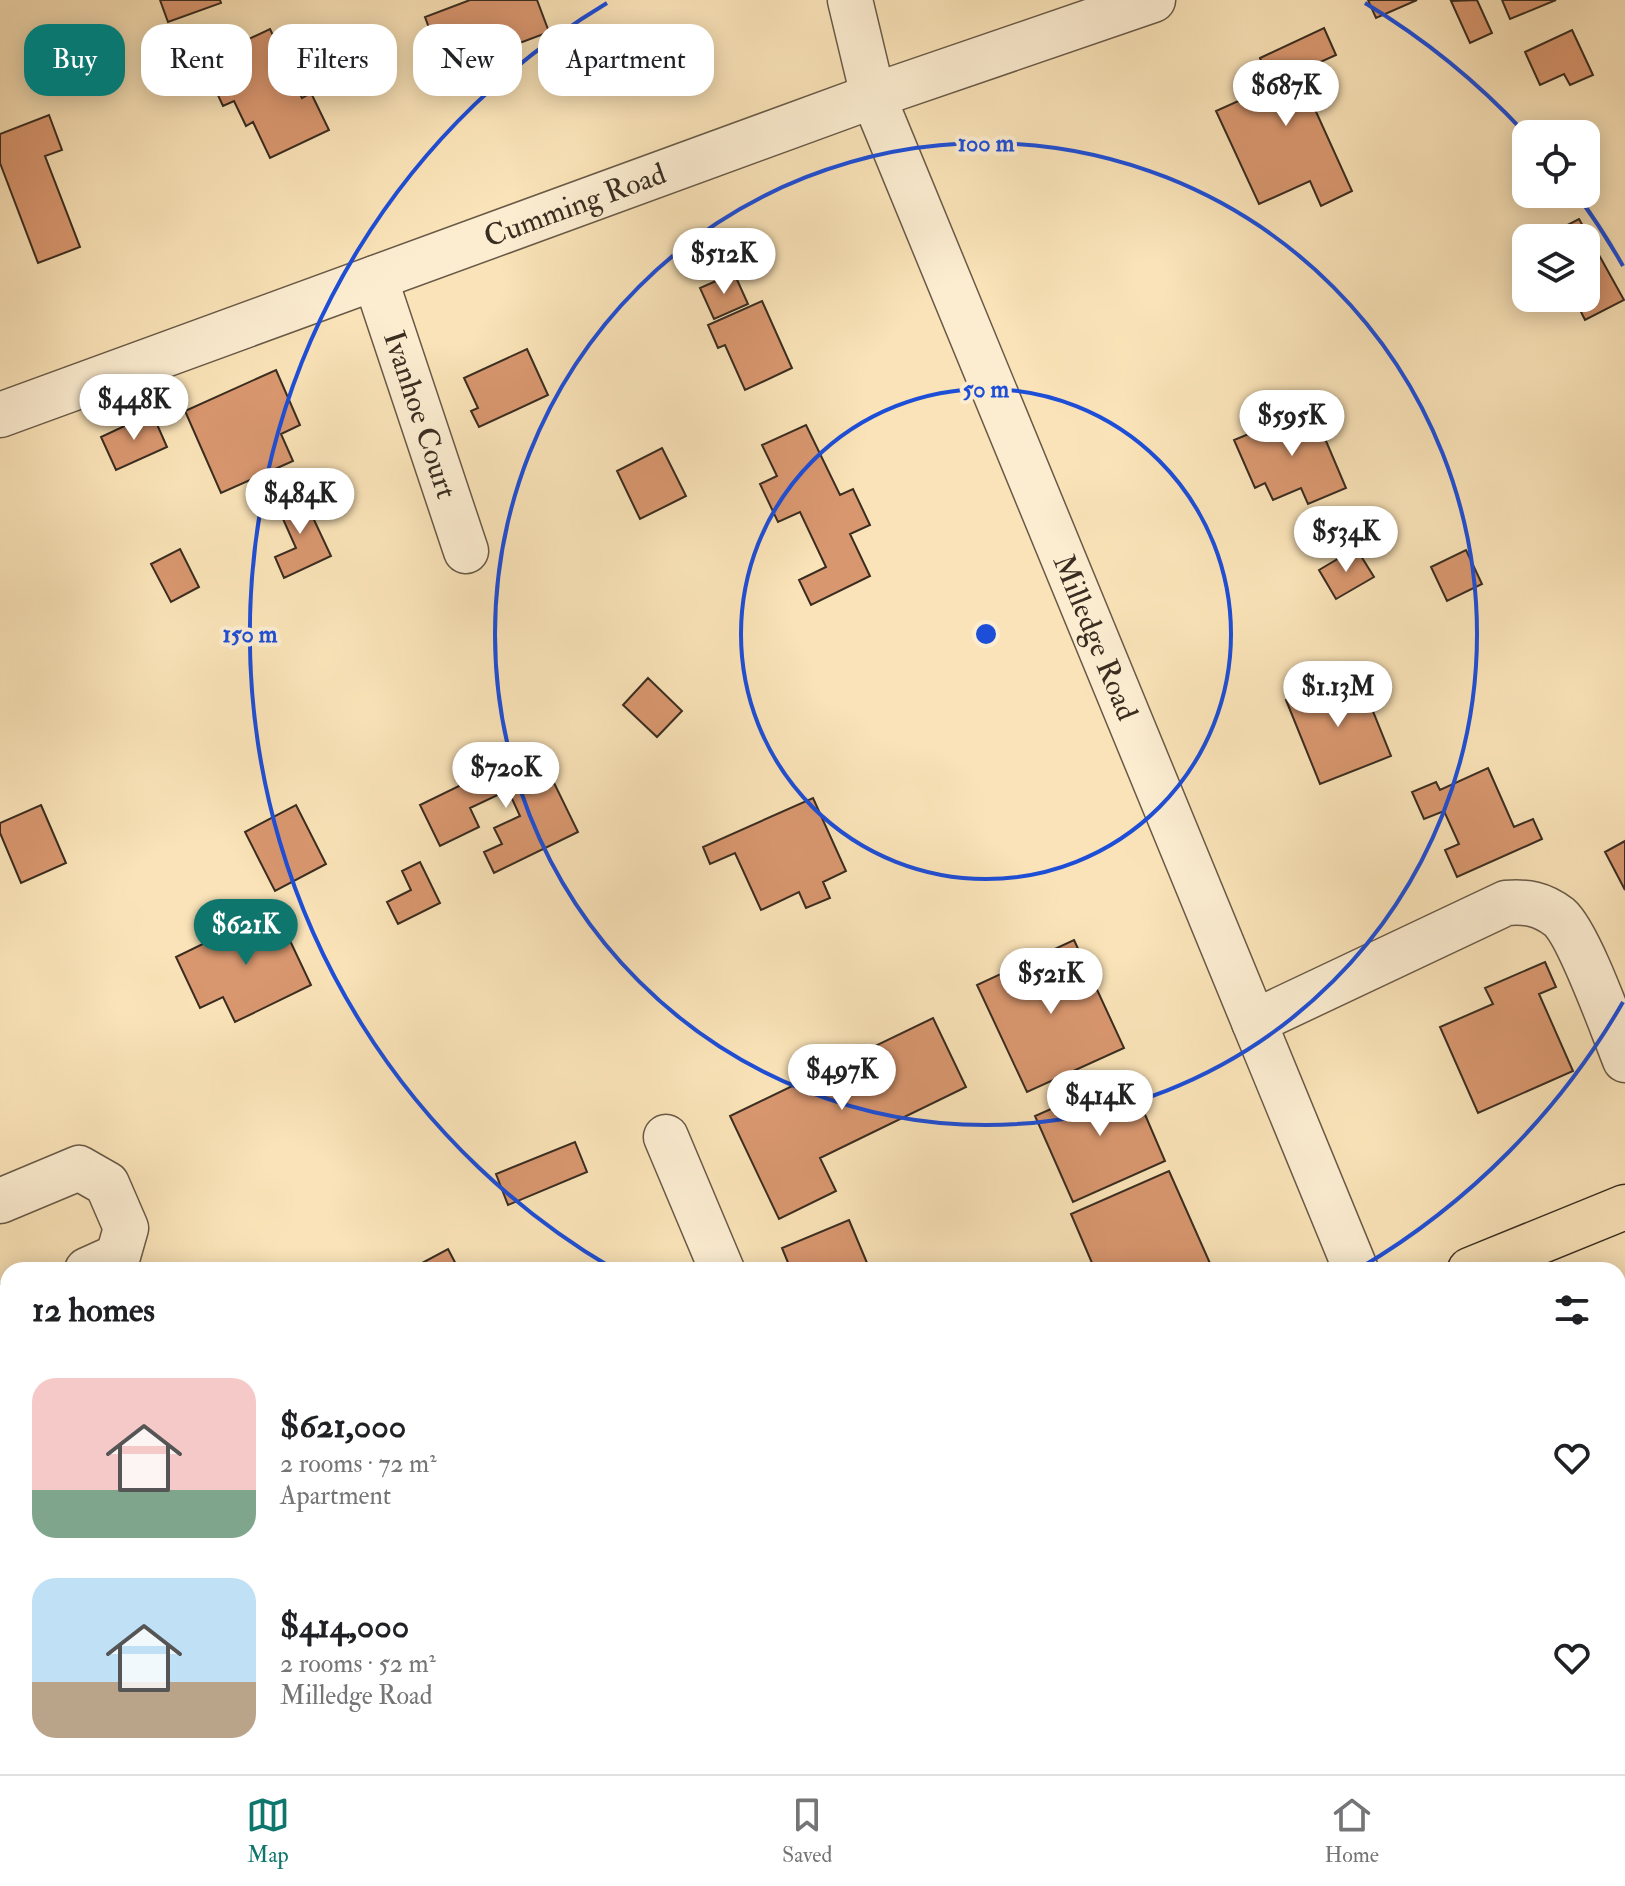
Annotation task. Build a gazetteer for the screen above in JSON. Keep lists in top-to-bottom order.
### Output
{
  "streets": {
    "street": ["Cumming Road", "Ivanhoe Court", "Milledge Road"]
  },
  "crossings": [
    ["Cumming Road", "Ivanhoe Court"],
    ["Cumming Road", "Milledge Road"]
  ],
  "page": {
    "chip": [
      "Buy",
      "Rent",
      "Filters",
      "New",
      "Apartment"
    ],
    "price": [
      "$687K",
      "$512K",
      "$448K",
      "$595K",
      "$484K",
      "$534K",
      "$1.13M",
      "$720K",
      "$621K",
      "$521K",
      "$497K",
      "$414K"
    ],
    "heading": "12 homes",
    "list": [
      {
        "name": "$621,000",
        "note": "2 rooms · 72 m² · Apartment"
      },
      {
        "name": "$414,000",
        "note": "2 rooms · 52 m² · Milledge Road"
      }
    ],
    "tabs": ["Map", "Saved", "Home"]
  },
  "rings": ["100 m", "50 m", "150 m"]
}
